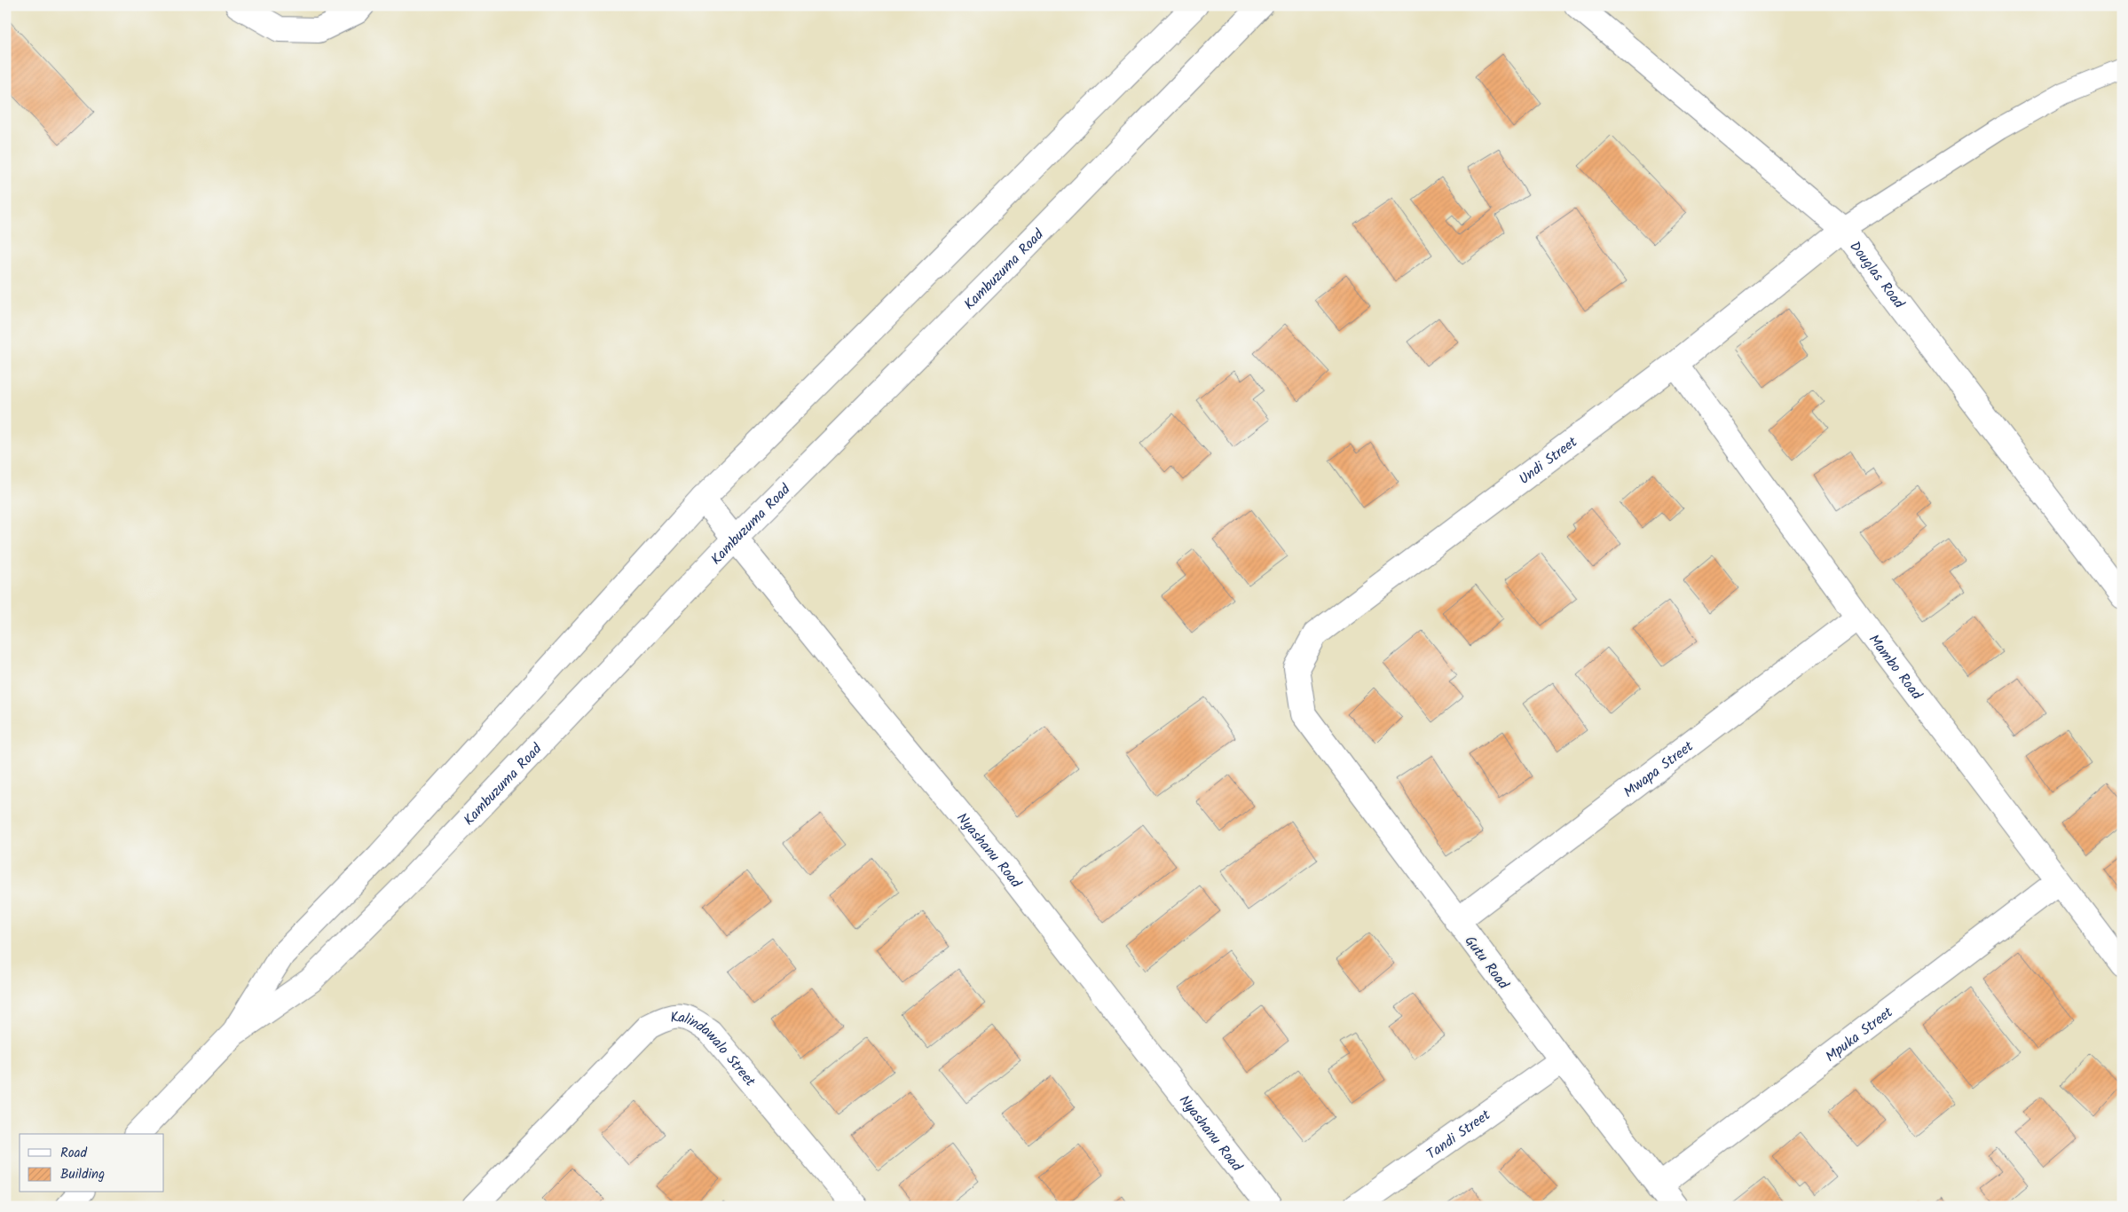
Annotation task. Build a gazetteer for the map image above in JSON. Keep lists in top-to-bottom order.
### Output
{
  "streets": {
    "street": [
      "Kambuzuma Road",
      "Douglas Road",
      "Undi Street",
      "Mambo Road",
      "Mwapa Street",
      "Nyashanu Road",
      "Gutu Road",
      "Mpuka Street",
      "Kalindawalo Street",
      "Tandi Street"
    ]
  },
  "crossings": [
    ["Kambuzuma Road", "Nyashanu Road"],
    ["Douglas Road", "Undi Street"],
    ["Undi Street", "Mambo Road"],
    ["Undi Street", "Gutu Road"],
    ["Mambo Road", "Mwapa Street"],
    ["Mambo Road", "Mpuka Street"],
    ["Mwapa Street", "Gutu Road"],
    ["Gutu Road", "Mpuka Street"],
    ["Gutu Road", "Tandi Street"]
  ],
  "legend": ["Road", "Building"]
}
